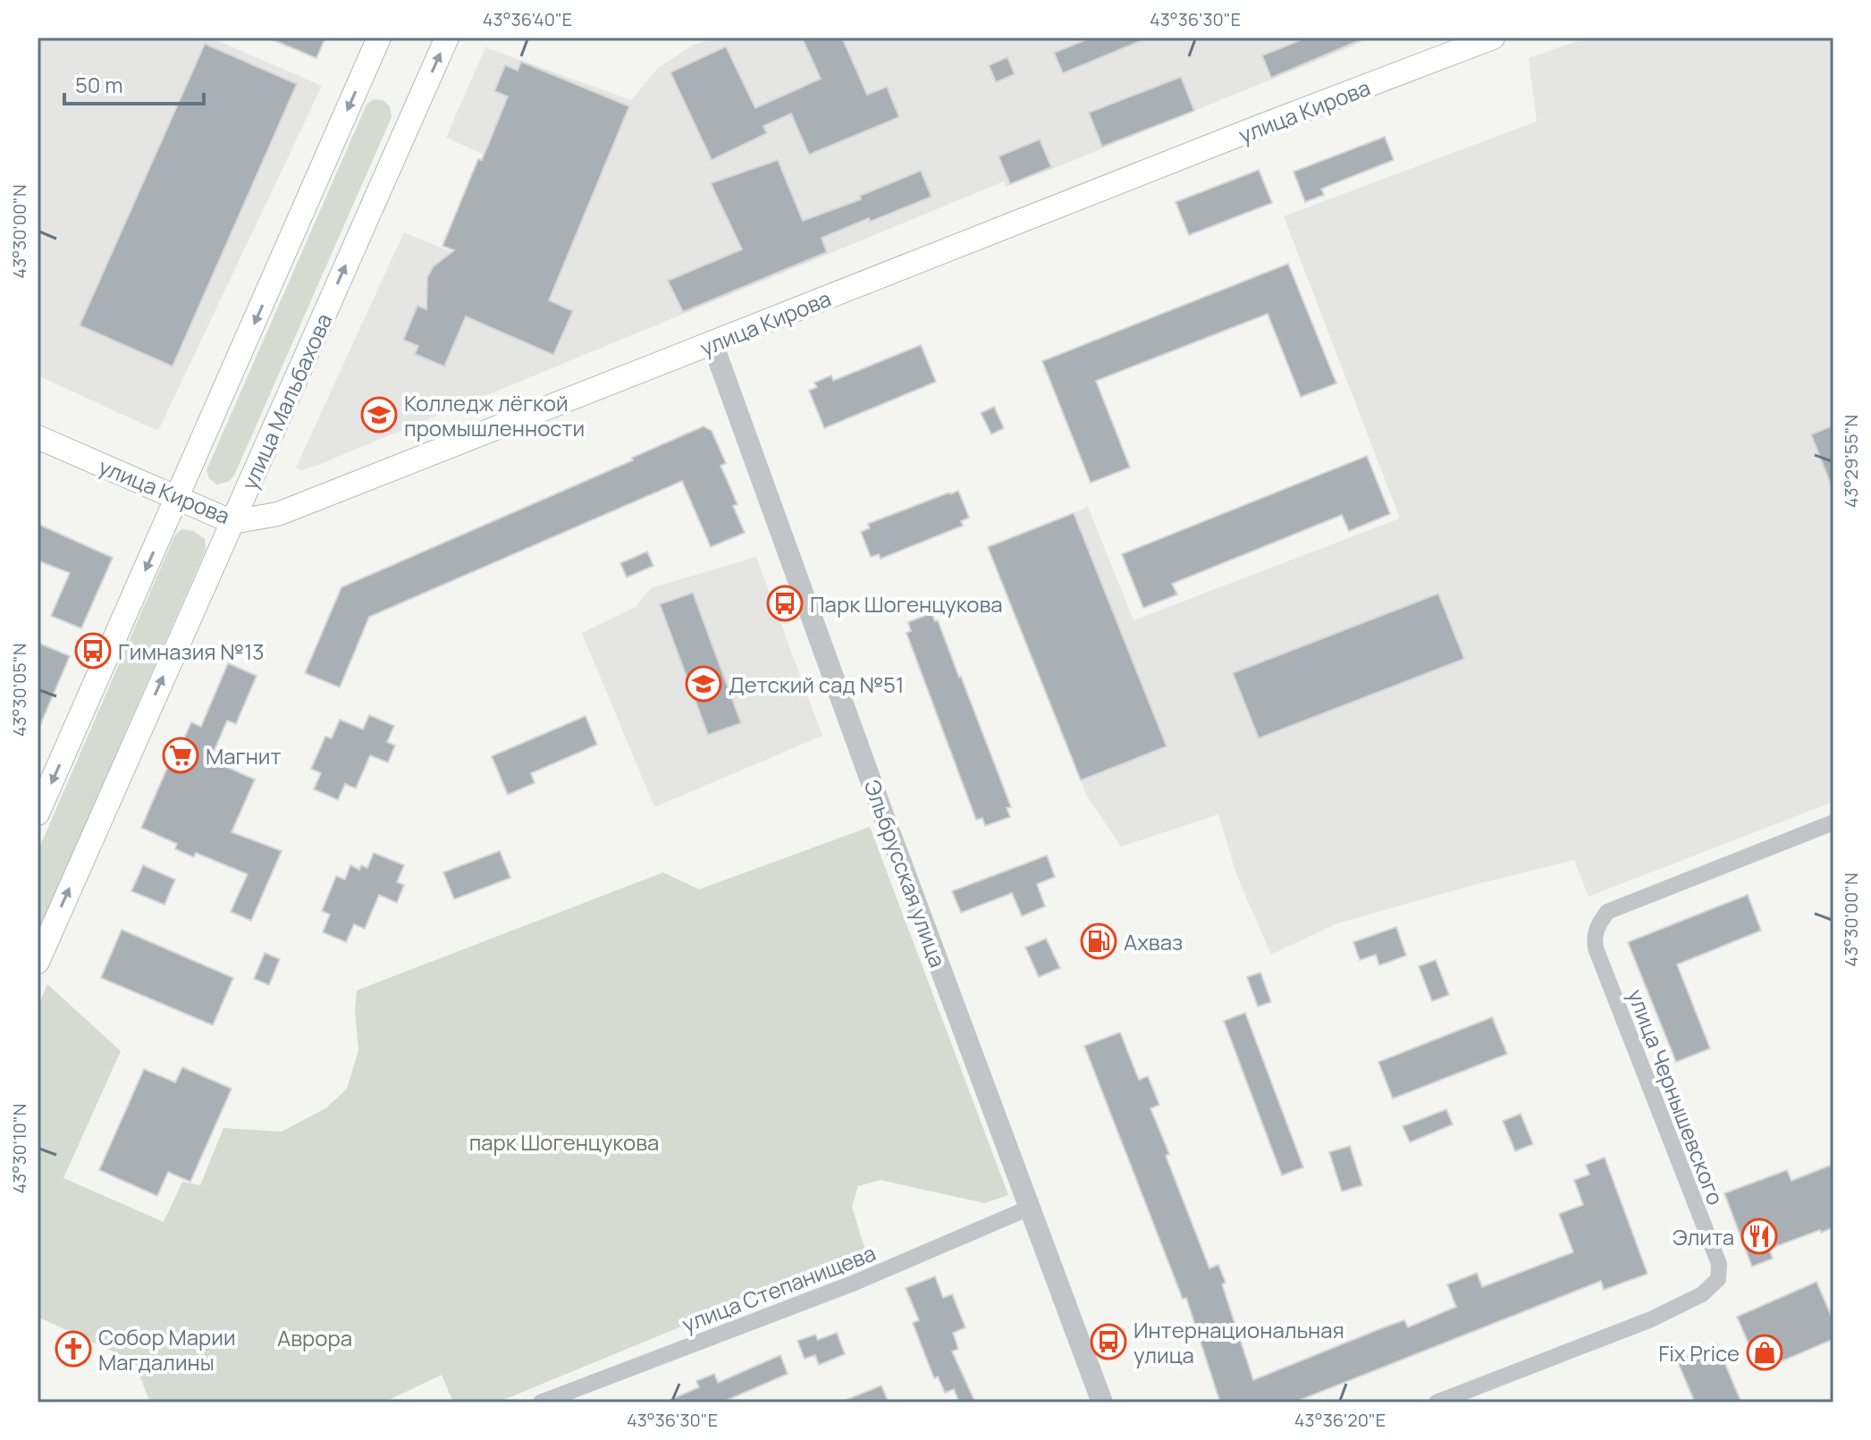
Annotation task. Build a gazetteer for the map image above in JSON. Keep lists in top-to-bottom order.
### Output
{
  "streets": {
    "main road": ["улица Кирова", "улица Мальбахова"],
    "street": ["Эльбрусская улица", "улица Чернышевского", "улица Степанищева"]
  },
  "crossings": [
    ["улица Кирова", "улица Мальбахова"],
    ["улица Кирова", "Эльбрусская улица"],
    ["Эльбрусская улица", "улица Степанищева"]
  ],
  "parks": ["парк Шогенцукова", "Аврора"],
  "places": {
    "school or university": ["Колледж лёгкой промышленности", "Детский сад №51"],
    "bus stop": ["Парк Шогенцукова", "Гимназия №13", "Интернациональная улица"],
    "supermarket": ["Магнит"],
    "fuel station": ["Ахваз"],
    "restaurant": ["Элита"],
    "church": ["Собор Марии Магдалины"],
    "shop": ["Fix Price"]
  },
  "scale_bar": "50 m",
  "coordinates": [
    "43°36'40\"E",
    "43°36'30\"E",
    "43°30'00\"N",
    "43°29'55\"N",
    "43°30'05\"N",
    "43°30'10\"N",
    "43°36'20\"E"
  ]
}
